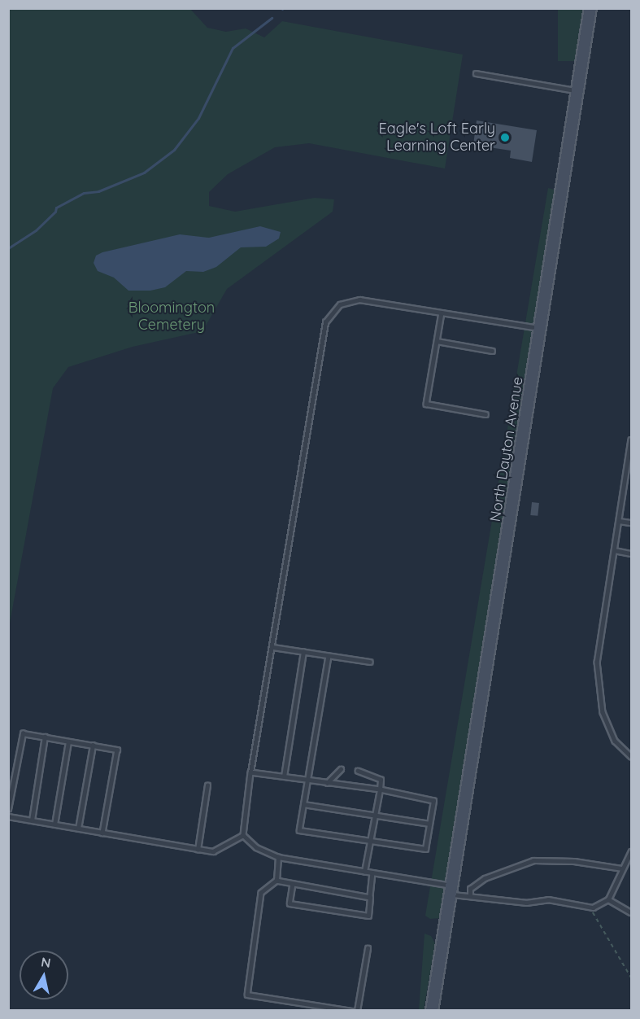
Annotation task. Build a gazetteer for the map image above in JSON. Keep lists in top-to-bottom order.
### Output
{
  "streets": {
    "main road": ["North Dayton Avenue"]
  },
  "parks": ["Bloomington Cemetery"],
  "places": ["Eagle's Loft Early Learning Center"],
  "north": "top"
}
